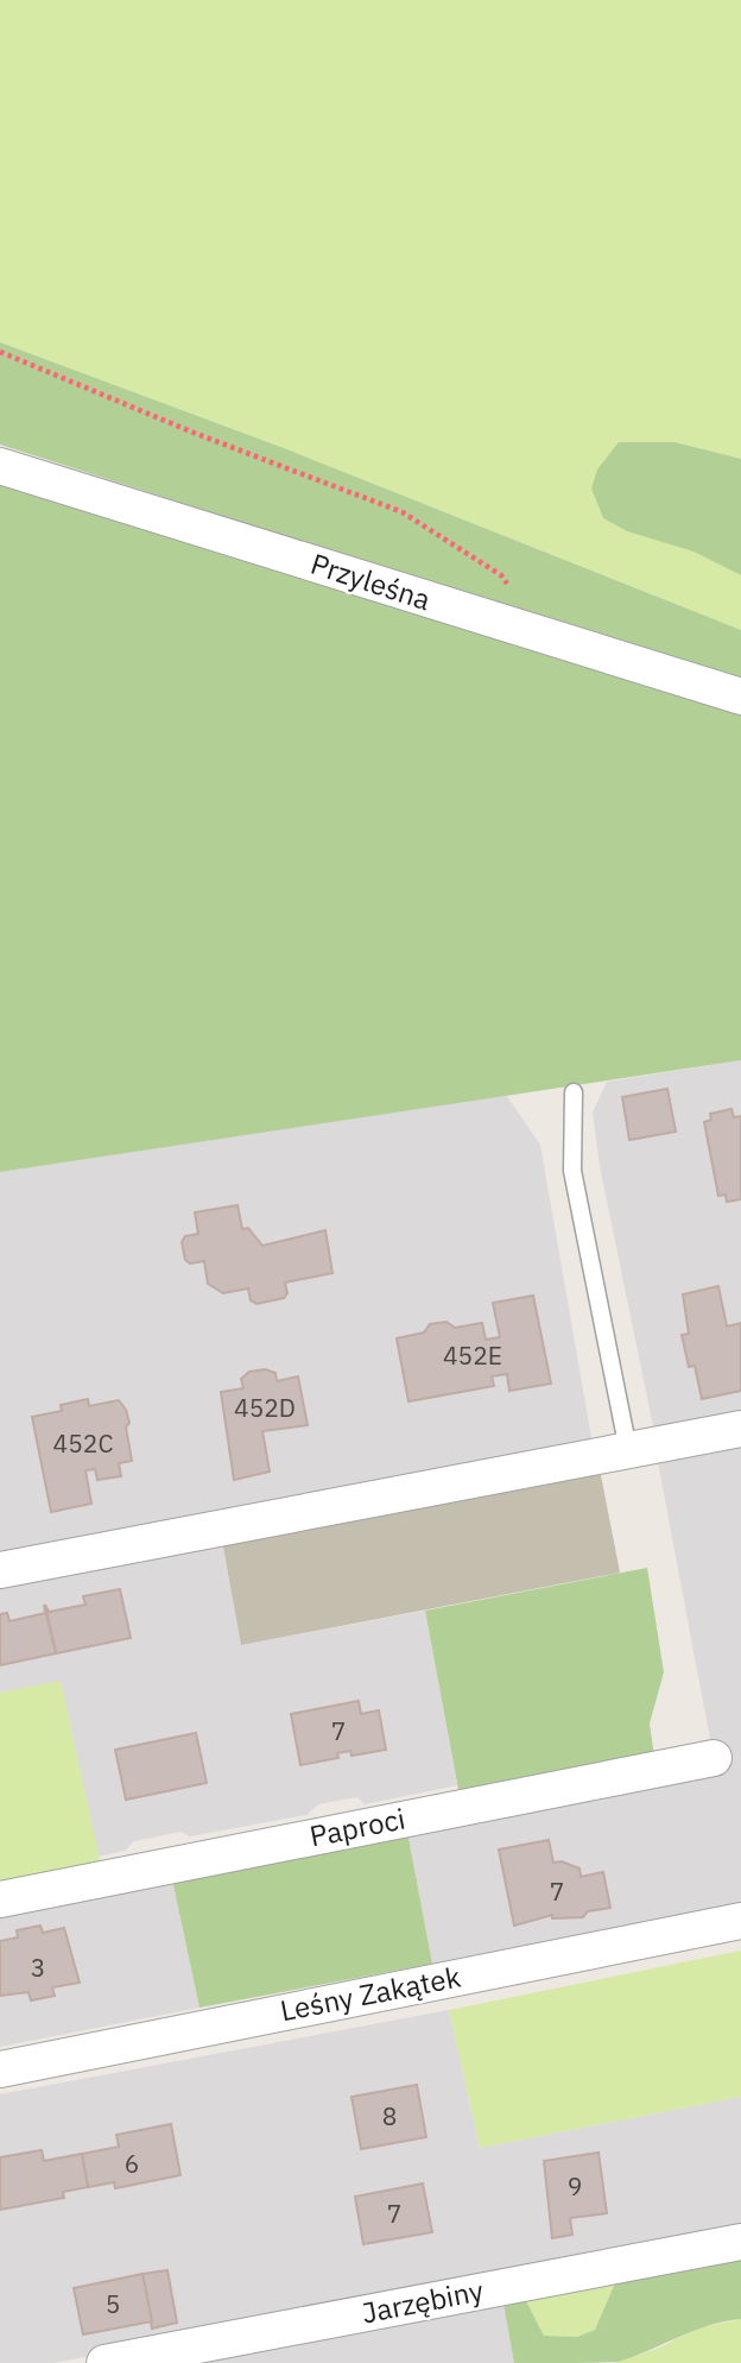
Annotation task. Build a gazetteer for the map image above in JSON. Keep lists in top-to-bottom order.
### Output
{
  "streets": {
    "street": [
      "Przyleśna",
      "Paproci",
      "Leśny Zakątek",
      "Jarzębiny"
    ]
  },
  "house_numbers": [
    "452E",
    "452D",
    "452C",
    "7",
    "7",
    "3",
    "8",
    "6",
    "9",
    "7",
    "5"
  ]
}
